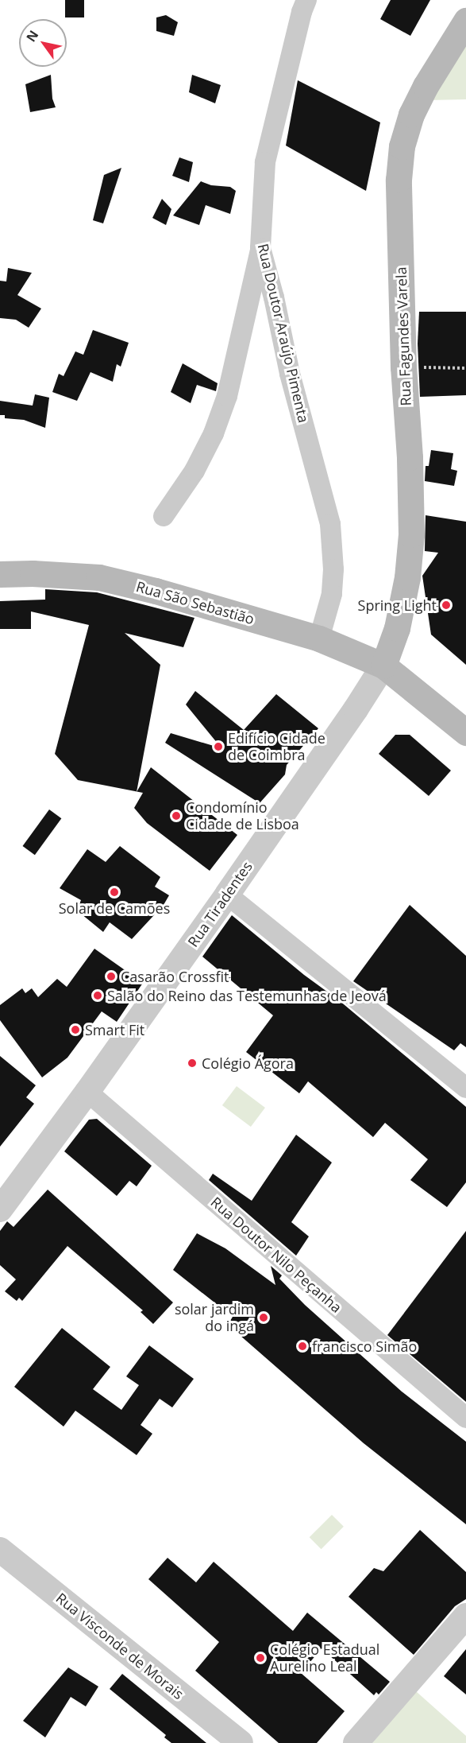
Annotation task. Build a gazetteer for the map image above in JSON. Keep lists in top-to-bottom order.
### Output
{
  "streets": {
    "main road": ["Rua Fagundes Varela", "Rua São Sebastião"],
    "street": [
      "Rua Doutor Araújo Pimenta",
      "Rua Tiradentes",
      "Rua Doutor Nilo Peçanha",
      "Rua Visconde de Morais"
    ]
  },
  "crossings": [
    ["Rua Doutor Araújo Pimenta", "Rua São Sebastião"],
    ["Rua Fagundes Varela", "Rua São Sebastião"],
    ["Rua Fagundes Varela", "Rua Tiradentes"],
    ["Rua São Sebastião", "Rua Tiradentes"],
    ["Rua Tiradentes", "Rua Doutor Nilo Peçanha"]
  ],
  "places": [
    "Spring Light",
    "Edifício Cidade de Coimbra",
    "Condomínio Cidade de Lisboa",
    "Solar de Camões",
    "Casarão Crossfit",
    "Salão do Reino das Testemunhas de Jeová",
    "Smart Fit",
    "Colégio Ágora",
    "solar jardim do ingá",
    "francisco Simão",
    "Colégio Estadual Aurelino Leal"
  ],
  "north": "top left"
}
